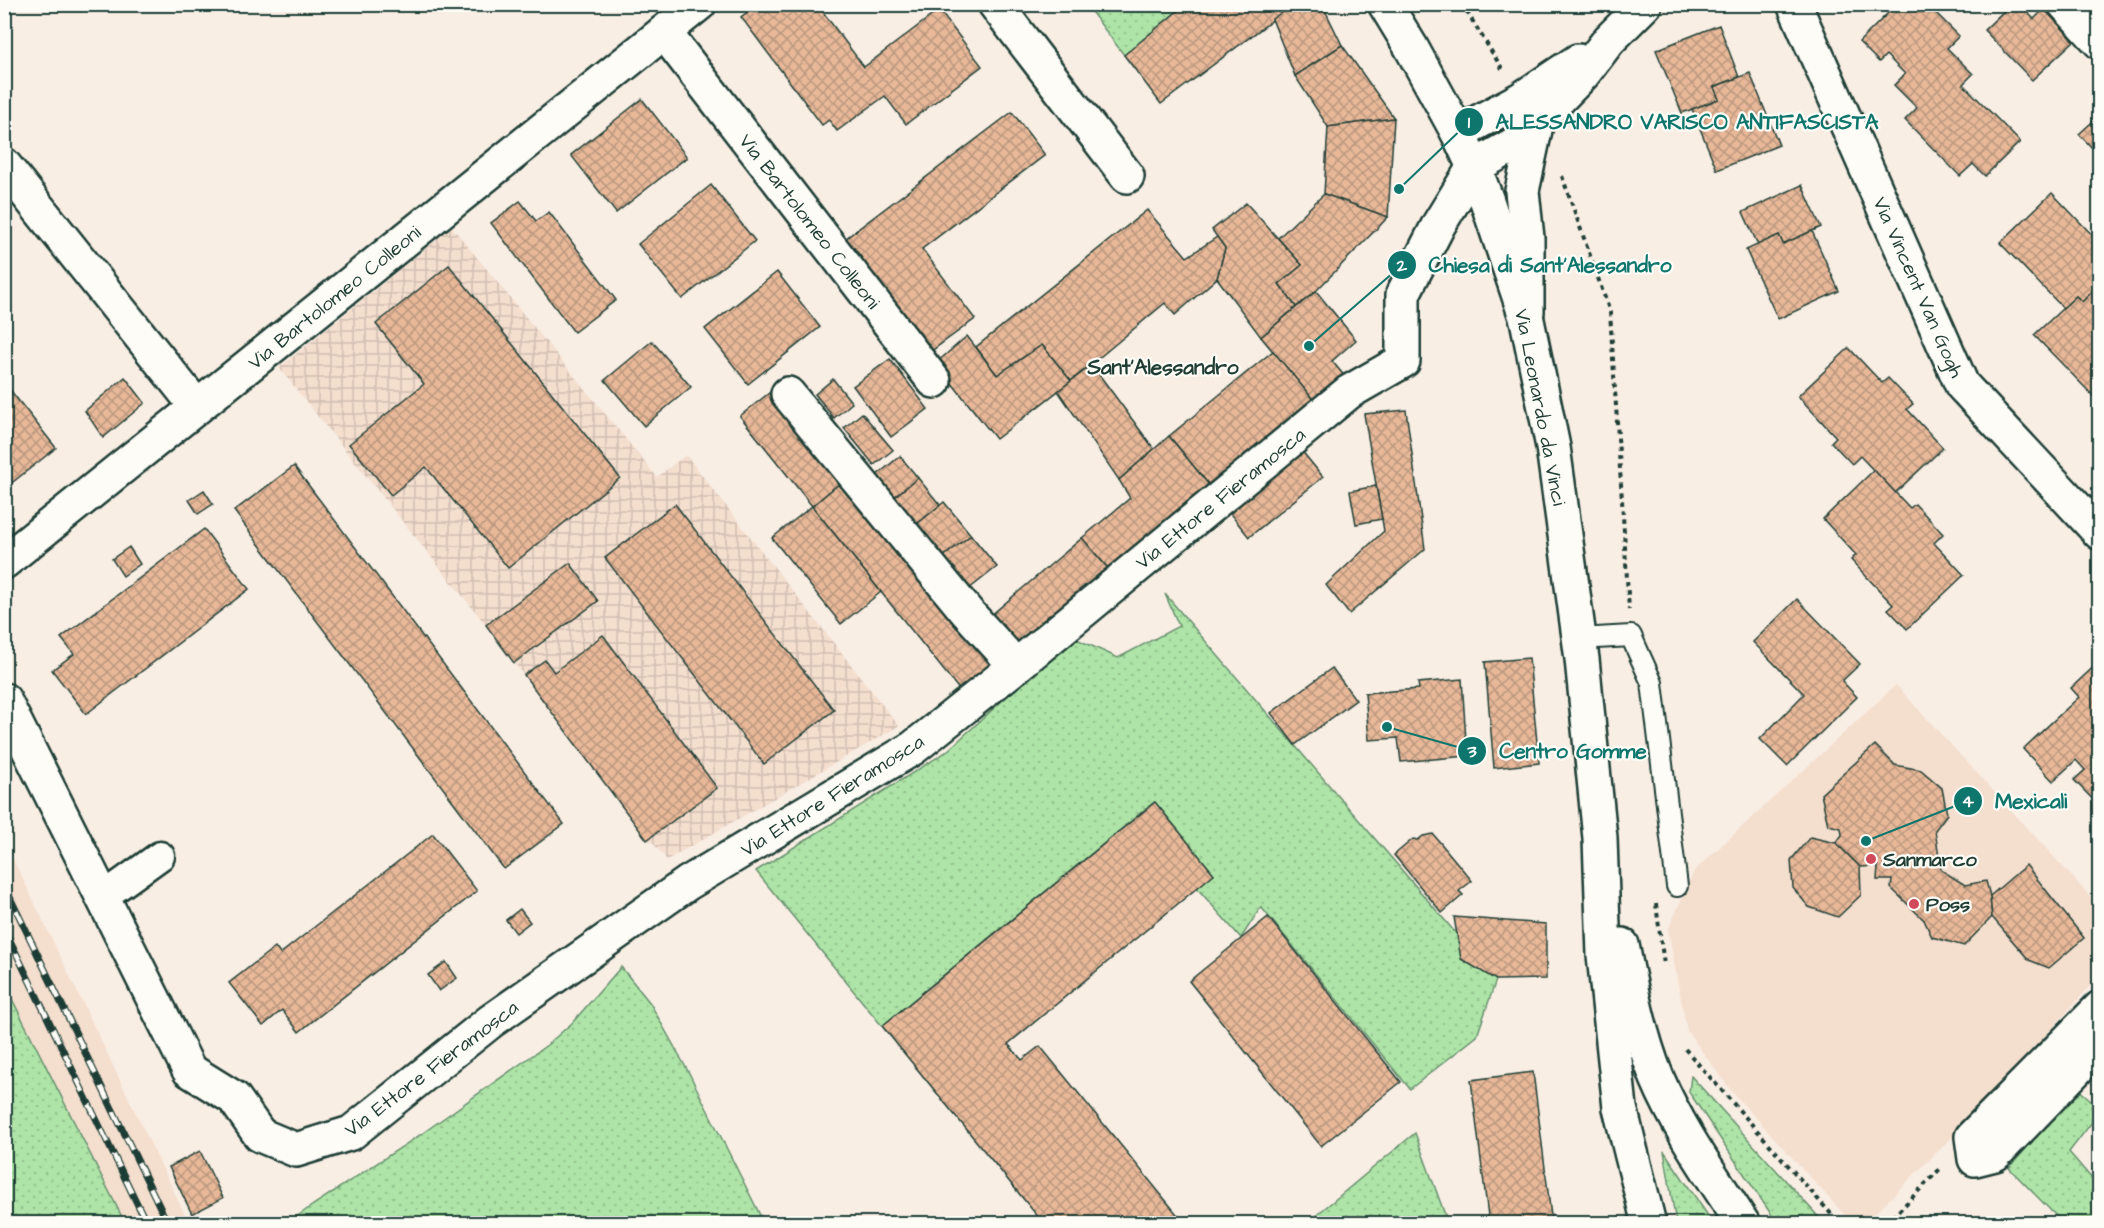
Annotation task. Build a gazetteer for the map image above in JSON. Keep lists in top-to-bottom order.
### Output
{
  "streets": {
    "street": [
      "Via Bartolomeo Colleoni",
      "Via Vincent Van Gogh",
      "Via Leonardo da Vinci",
      "Via Ettore Fieramosca"
    ]
  },
  "crossings": [
    ["Via Leonardo da Vinci", "Via Ettore Fieramosca"]
  ],
  "districts": ["Sant'Alessandro"],
  "places": [
    "ALESSANDRO VARISCO ANTIFASCISTA",
    "Chiesa di Sant'Alessandro",
    "Centro Gomme",
    "Mexicali",
    "Sanmarco",
    "Poss"
  ]
}
